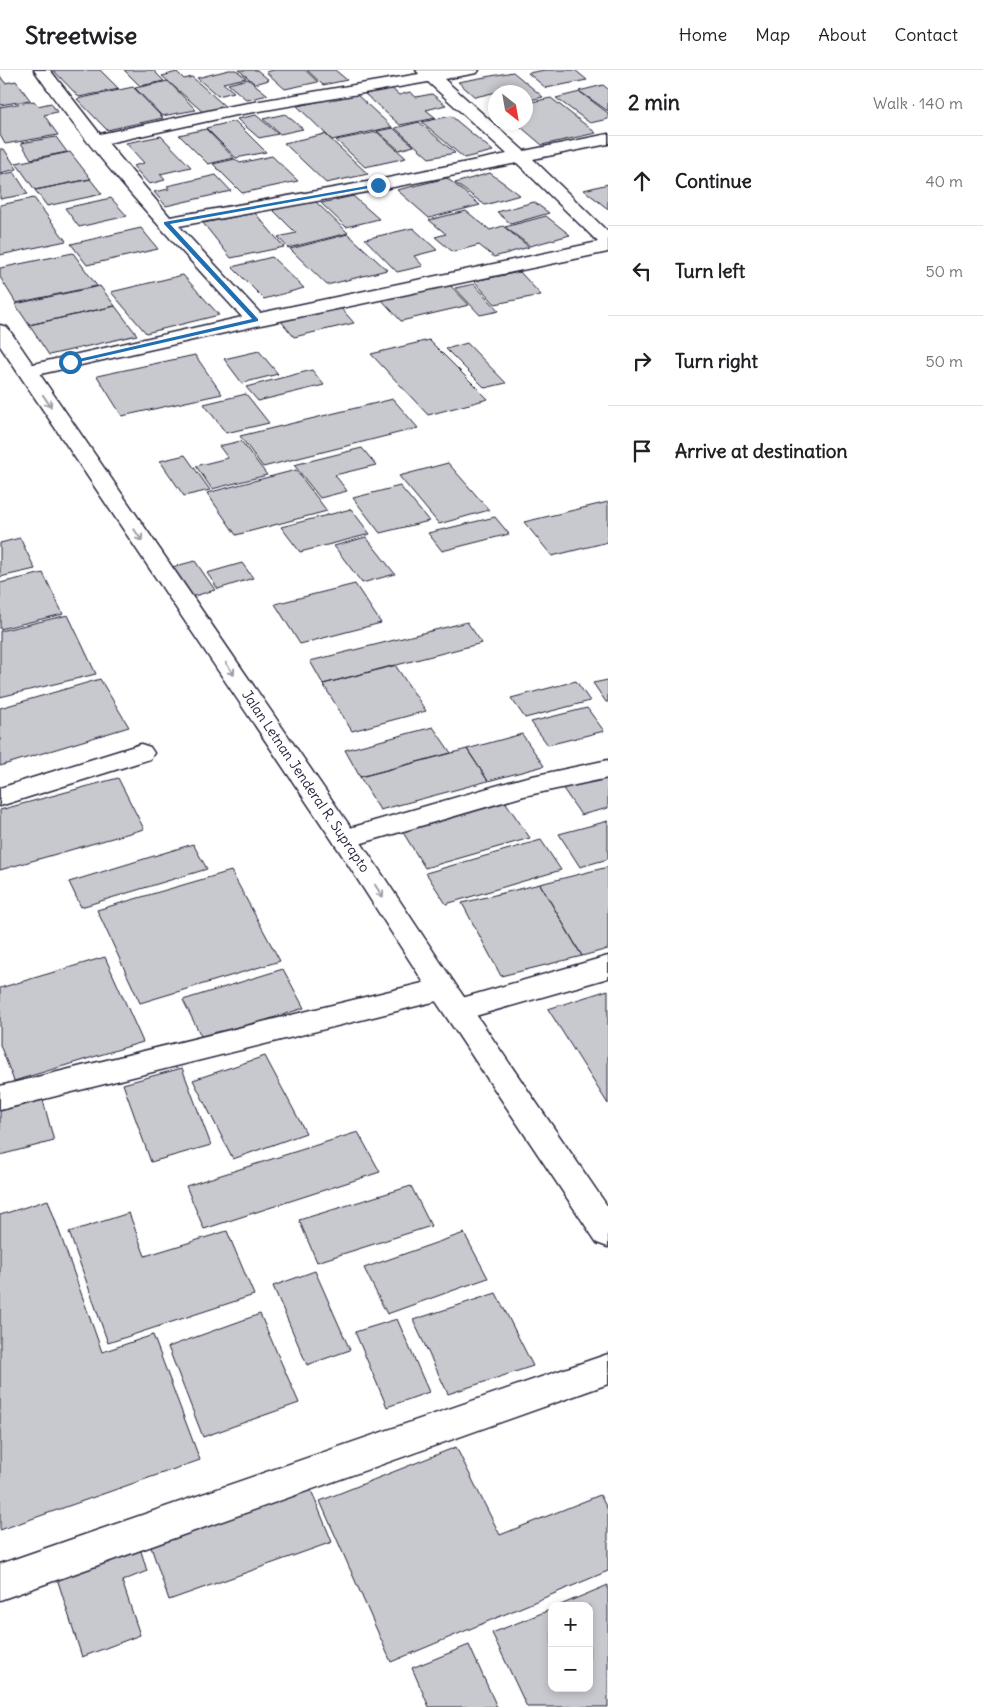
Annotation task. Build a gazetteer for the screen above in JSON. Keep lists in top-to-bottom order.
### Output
{
  "streets": {
    "street": ["Jalan Letnan Jenderal R. Suprapto"]
  },
  "one_way": ["Jalan Letnan Jenderal R. Suprapto"],
  "north": "bottom right",
  "page": {
    "header": "Streetwise",
    "nav": [
      "Home",
      "Map",
      "About",
      "Contact"
    ],
    "heading": ["2 min", "Walk · 140 m"],
    "list": [
      ["Continue", "40 m"],
      ["Turn left", "50 m"],
      ["Turn right", "50 m"],
      "Arrive at destination"
    ],
    "map_buttons": ["+", "−"]
  }
}
